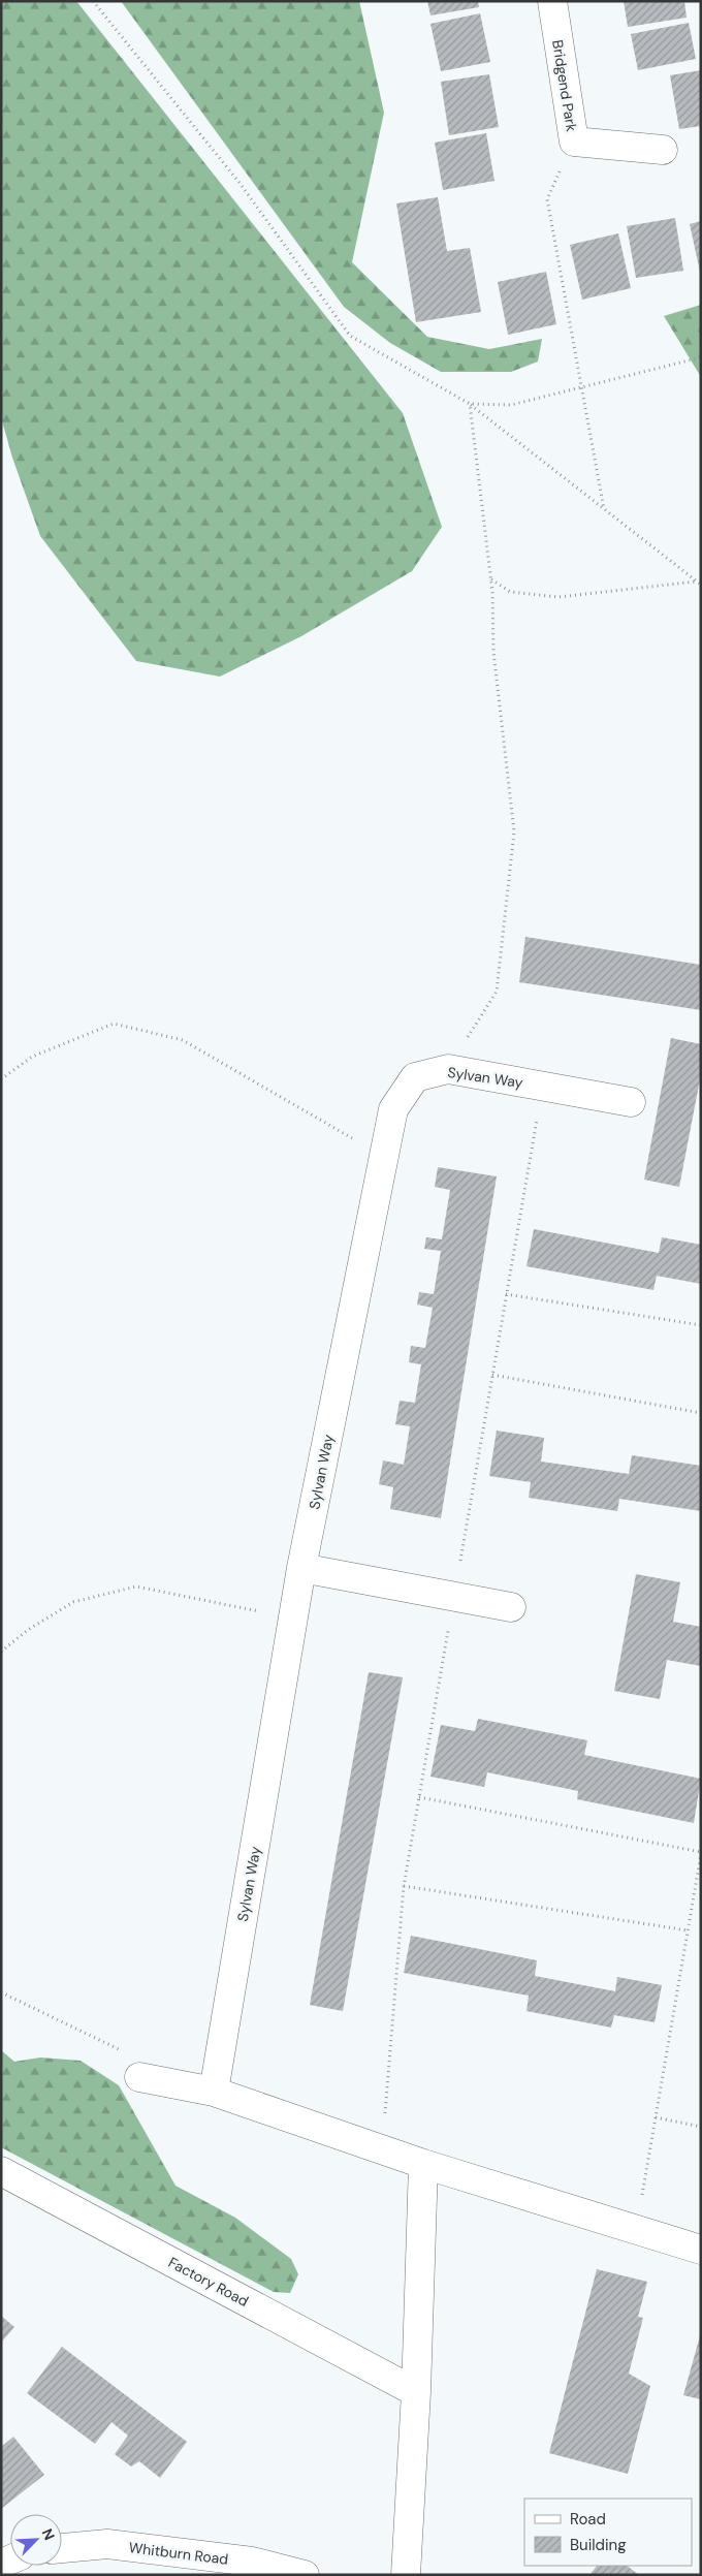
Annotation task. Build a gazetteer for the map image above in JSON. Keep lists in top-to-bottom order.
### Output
{
  "streets": {
    "street": [
      "Bridgend Park",
      "Sylvan Way",
      "Factory Road",
      "Whitburn Road"
    ]
  },
  "legend": ["Road", "Building"],
  "north": "top right"
}
